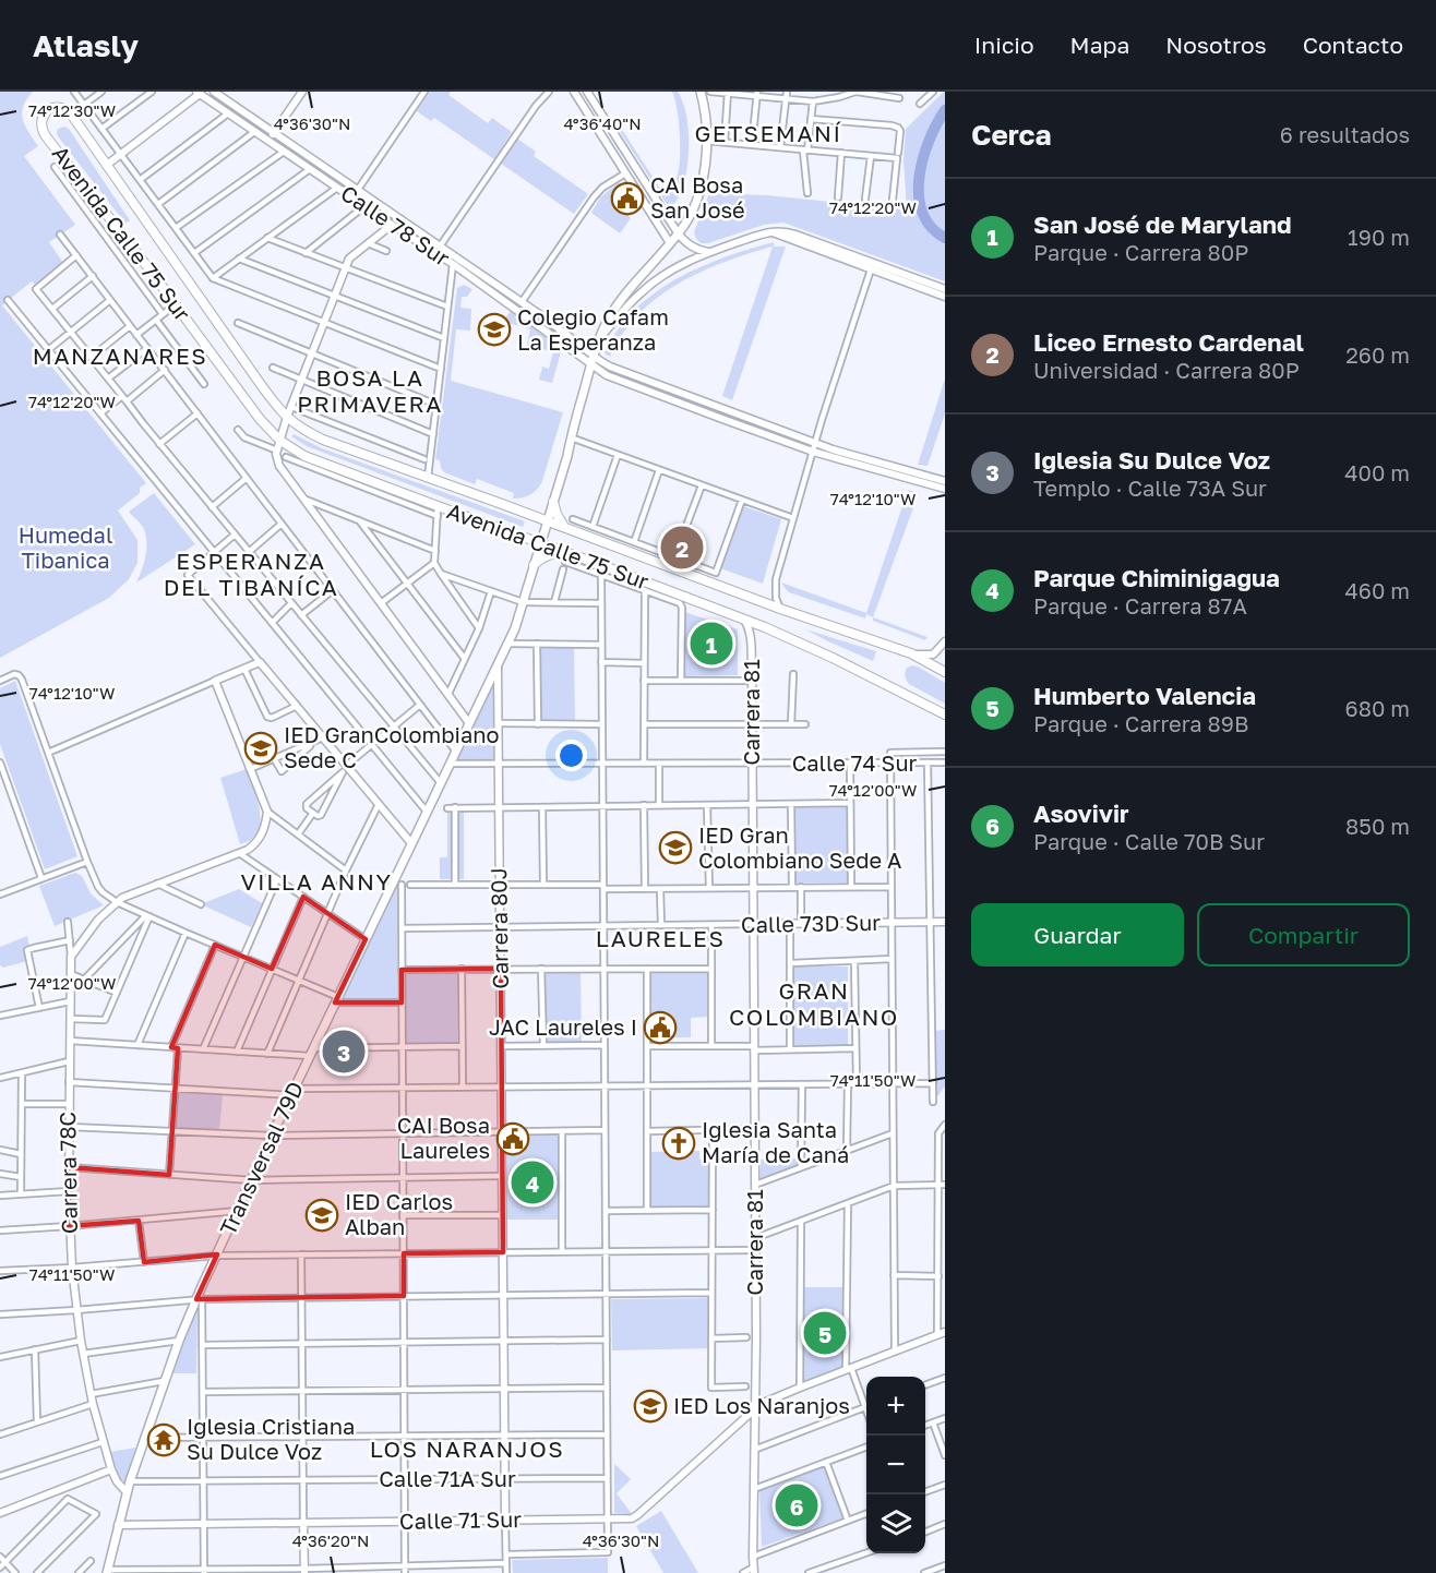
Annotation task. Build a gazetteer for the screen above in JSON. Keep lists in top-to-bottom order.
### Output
{
  "streets": {
    "main road": ["Avenida Calle 75 Sur", "Carrera 80J", "Transversal 79D"],
    "street": [
      "Calle 78 Sur",
      "Carrera 81",
      "Calle 74 Sur",
      "Calle 73D Sur",
      "Carrera 78C",
      "Calle 71A Sur",
      "Calle 71 Sur"
    ]
  },
  "crossings": [
    ["Calle 78 Sur", "Carrera 80J"],
    ["Avenida Calle 75 Sur", "Carrera 81"],
    ["Avenida Calle 75 Sur", "Carrera 80J"],
    ["Carrera 81", "Calle 74 Sur"],
    ["Carrera 81", "Calle 73D Sur"],
    ["Carrera 81", "Calle 71 Sur"],
    ["Calle 74 Sur", "Carrera 80J"],
    ["Calle 74 Sur", "Transversal 79D"],
    ["Calle 73D Sur", "Carrera 80J"],
    ["Carrera 80J", "Transversal 79D"],
    ["Carrera 80J", "Calle 71A Sur"],
    ["Carrera 80J", "Calle 71 Sur"],
    ["Transversal 79D", "Carrera 78C"],
    ["Transversal 79D", "Calle 71A Sur"],
    ["Transversal 79D", "Calle 71 Sur"]
  ],
  "districts": [
    "GETSEMANÍ",
    "MANZANARES",
    "BOSA LA PRIMAVERA",
    "ESPERANZA DEL TIBANÍCA",
    "VILLA ANNY",
    "LAURELES",
    "GRAN COLOMBIANO",
    "LOS NARANJOS"
  ],
  "parks": ["Humedal Tibanica"],
  "places": {
    "public building": ["CAI Bosa San José", "JAC Laureles I", "CAI Bosa Laureles"],
    "school or university": [
      "Colegio Cafam La Esperanza",
      "IED GranColombiano Sede C",
      "IED Gran Colombiano Sede A",
      "IED Carlos Alban",
      "IED Los Naranjos"
    ],
    "church": ["Iglesia Santa María de Caná"],
    "temple": ["Iglesia Cristiana Su Dulce Voz"]
  },
  "page": {
    "header": "Atlasly",
    "nav": [
      "Inicio",
      "Mapa",
      "Nosotros",
      "Contacto"
    ],
    "heading": ["Cerca", "6 resultados"],
    "list": [
      {
        "mark": "1",
        "name": "San José de Maryland",
        "note": "Parque · Carrera 80P",
        "value": "190 m"
      },
      {
        "mark": "2",
        "name": "Liceo Ernesto Cardenal",
        "note": "Universidad · Carrera 80P",
        "value": "260 m"
      },
      {
        "mark": "3",
        "name": "Iglesia Su Dulce Voz",
        "note": "Templo · Calle 73A Sur",
        "value": "400 m"
      },
      {
        "mark": "4",
        "name": "Parque Chiminigagua",
        "note": "Parque · Carrera 87A",
        "value": "460 m"
      },
      {
        "mark": "5",
        "name": "Humberto Valencia",
        "note": "Parque · Carrera 89B",
        "value": "680 m"
      },
      {
        "mark": "6",
        "name": "Asovivir",
        "note": "Parque · Calle 70B Sur",
        "value": "850 m"
      }
    ],
    "pins": [
      "2",
      "1",
      "3",
      "4",
      "5",
      "6"
    ],
    "buttons": ["Guardar", "Compartir"],
    "map_buttons": ["+", "−"]
  },
  "coordinates": [
    "74°12'30\"W",
    "4°36'30\"N",
    "4°36'40\"N",
    "74°12'20\"W",
    "74°12'10\"W",
    "74°12'00\"W",
    "74°11'50\"W",
    "4°36'20\"N"
  ]
}
